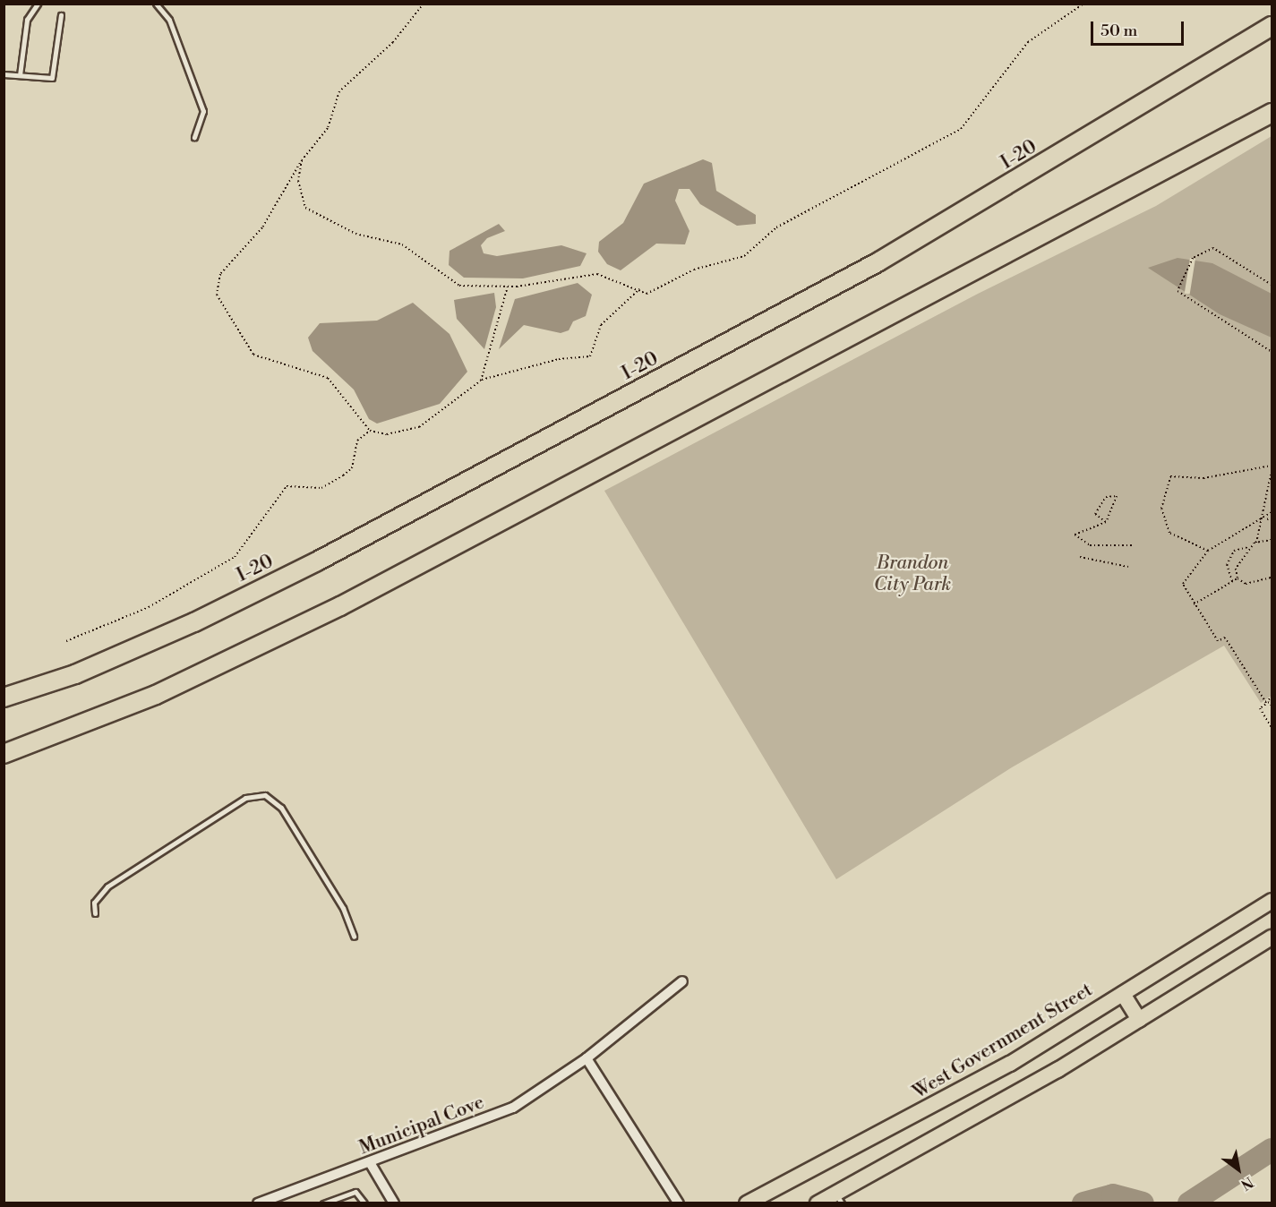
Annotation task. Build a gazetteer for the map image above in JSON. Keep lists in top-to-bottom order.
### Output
{
  "streets": {
    "highway": ["I-20"],
    "main road": ["West Government Street"],
    "street": ["Municipal Cove"]
  },
  "parks": ["Brandon City Park"],
  "scale_bar": "50 m",
  "north": "bottom right"
}
